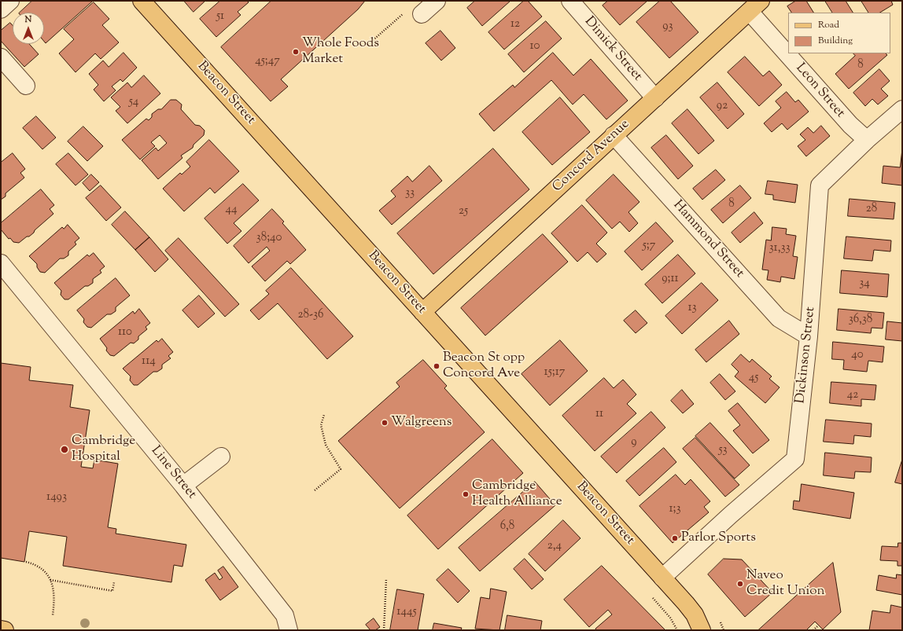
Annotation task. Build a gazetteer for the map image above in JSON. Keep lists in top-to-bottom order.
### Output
{
  "streets": {
    "main road": ["Beacon Street", "Concord Avenue"],
    "street": [
      "Dimick Street",
      "Leon Street",
      "Hammond Street",
      "Dickinson Street",
      "Line Street"
    ]
  },
  "crossings": [
    ["Dimick Street", "Concord Avenue"],
    ["Leon Street", "Concord Avenue"],
    ["Leon Street", "Dickinson Street"],
    ["Beacon Street", "Concord Avenue"],
    ["Beacon Street", "Dickinson Street"],
    ["Concord Avenue", "Hammond Street"],
    ["Hammond Street", "Dickinson Street"]
  ],
  "places": [
    "Whole Foods Market",
    "Beacon St opp Concord Ave",
    "Walgreens",
    "Cambridge Hospital",
    "Cambridge Health Alliance",
    "Parlor Sports",
    "Naveo Credit Union"
  ],
  "house_numbers": [
    "51",
    "12",
    "93",
    "10",
    "45;47",
    "8",
    "54",
    "92",
    "33",
    "8",
    "28",
    "44",
    "25",
    "38;40",
    "5;7",
    "31,33",
    "9;11",
    "34",
    "13",
    "28-36",
    "36,38",
    "110",
    "40",
    "114",
    "15;17",
    "45",
    "42",
    "11",
    "9",
    "53",
    "1493",
    "1;3",
    "6,8",
    "2,4",
    "1445"
  ],
  "legend": ["Road", "Building"],
  "north": "top"
}
